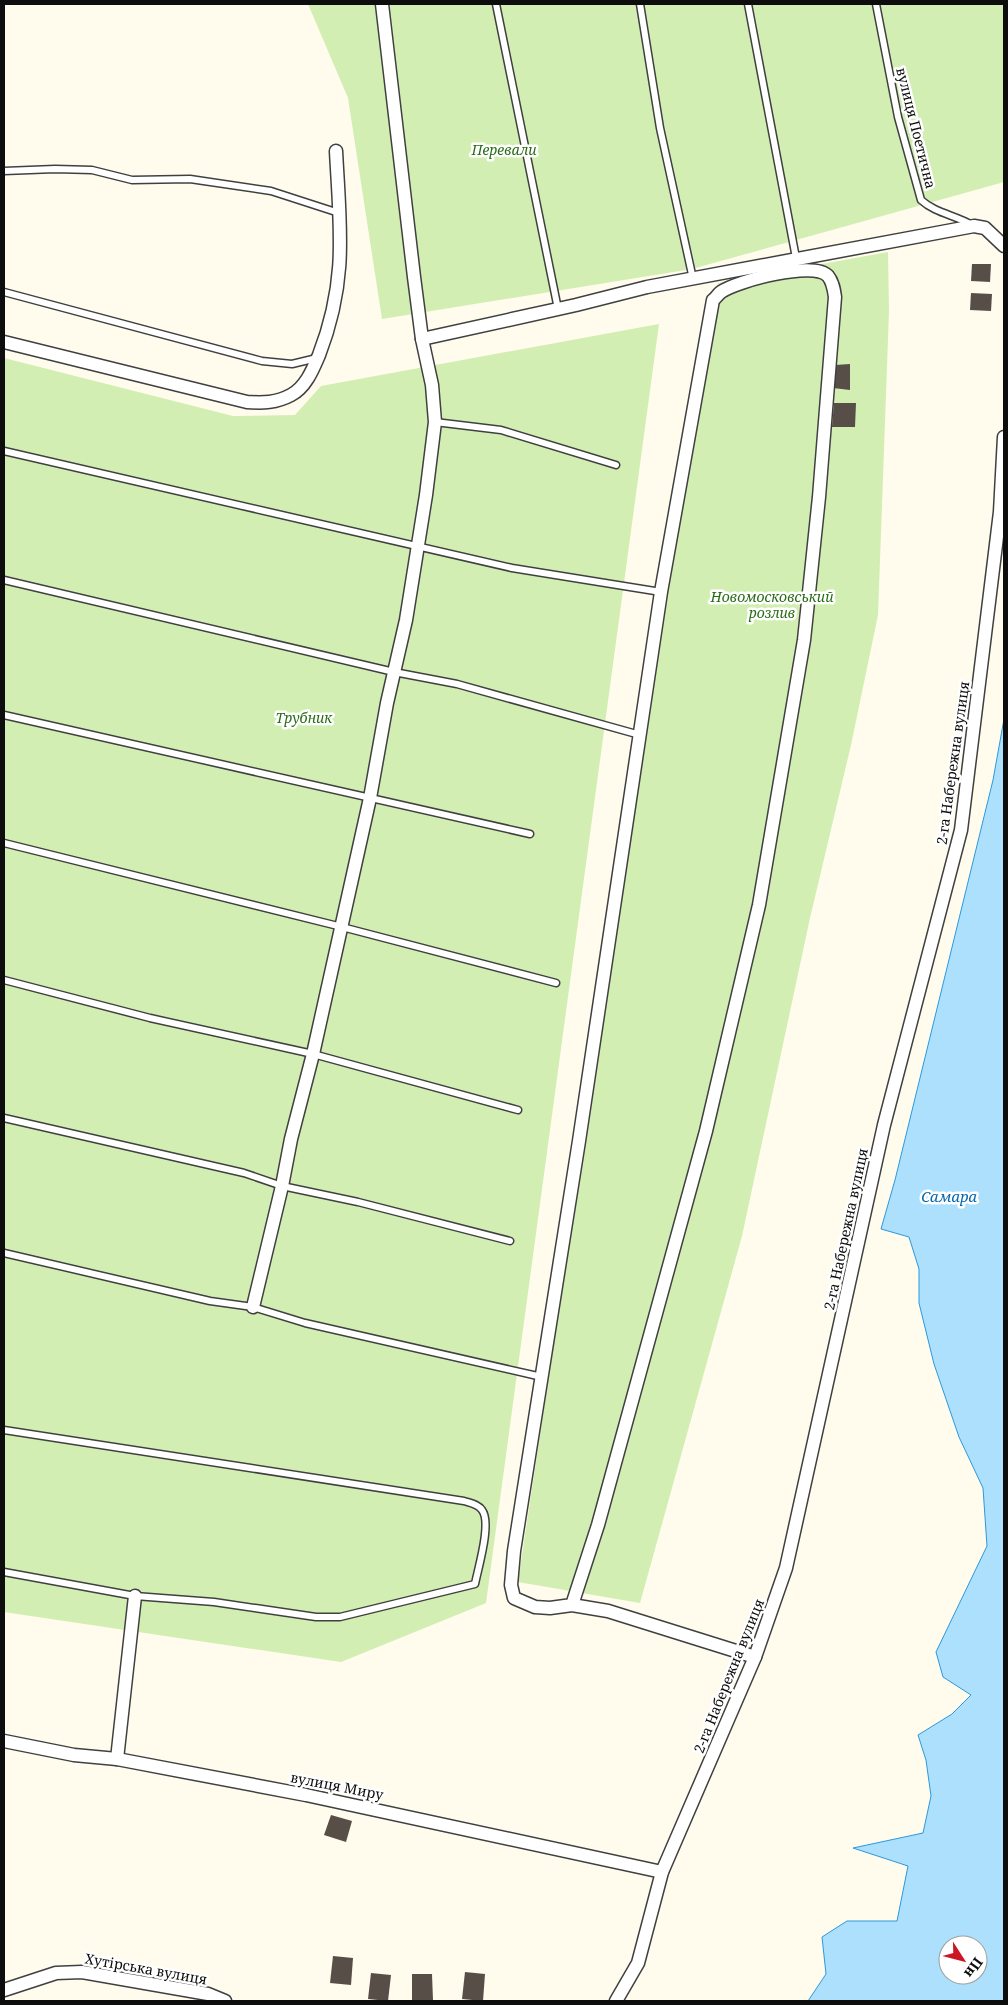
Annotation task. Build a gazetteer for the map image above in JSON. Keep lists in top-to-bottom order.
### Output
{
  "streets": {
    "street": ["2-га Набережна вулиця", "вулиця Миру", "Хутірська вулиця"],
    "lane": ["вулиця Поетична"]
  },
  "crossings": [
    ["2-га Набережна вулиця", "вулиця Миру"]
  ],
  "water": ["Самара"],
  "parks": ["Перевали", "Новомосковський розлив", "Трубник"],
  "north": "bottom right"
}
